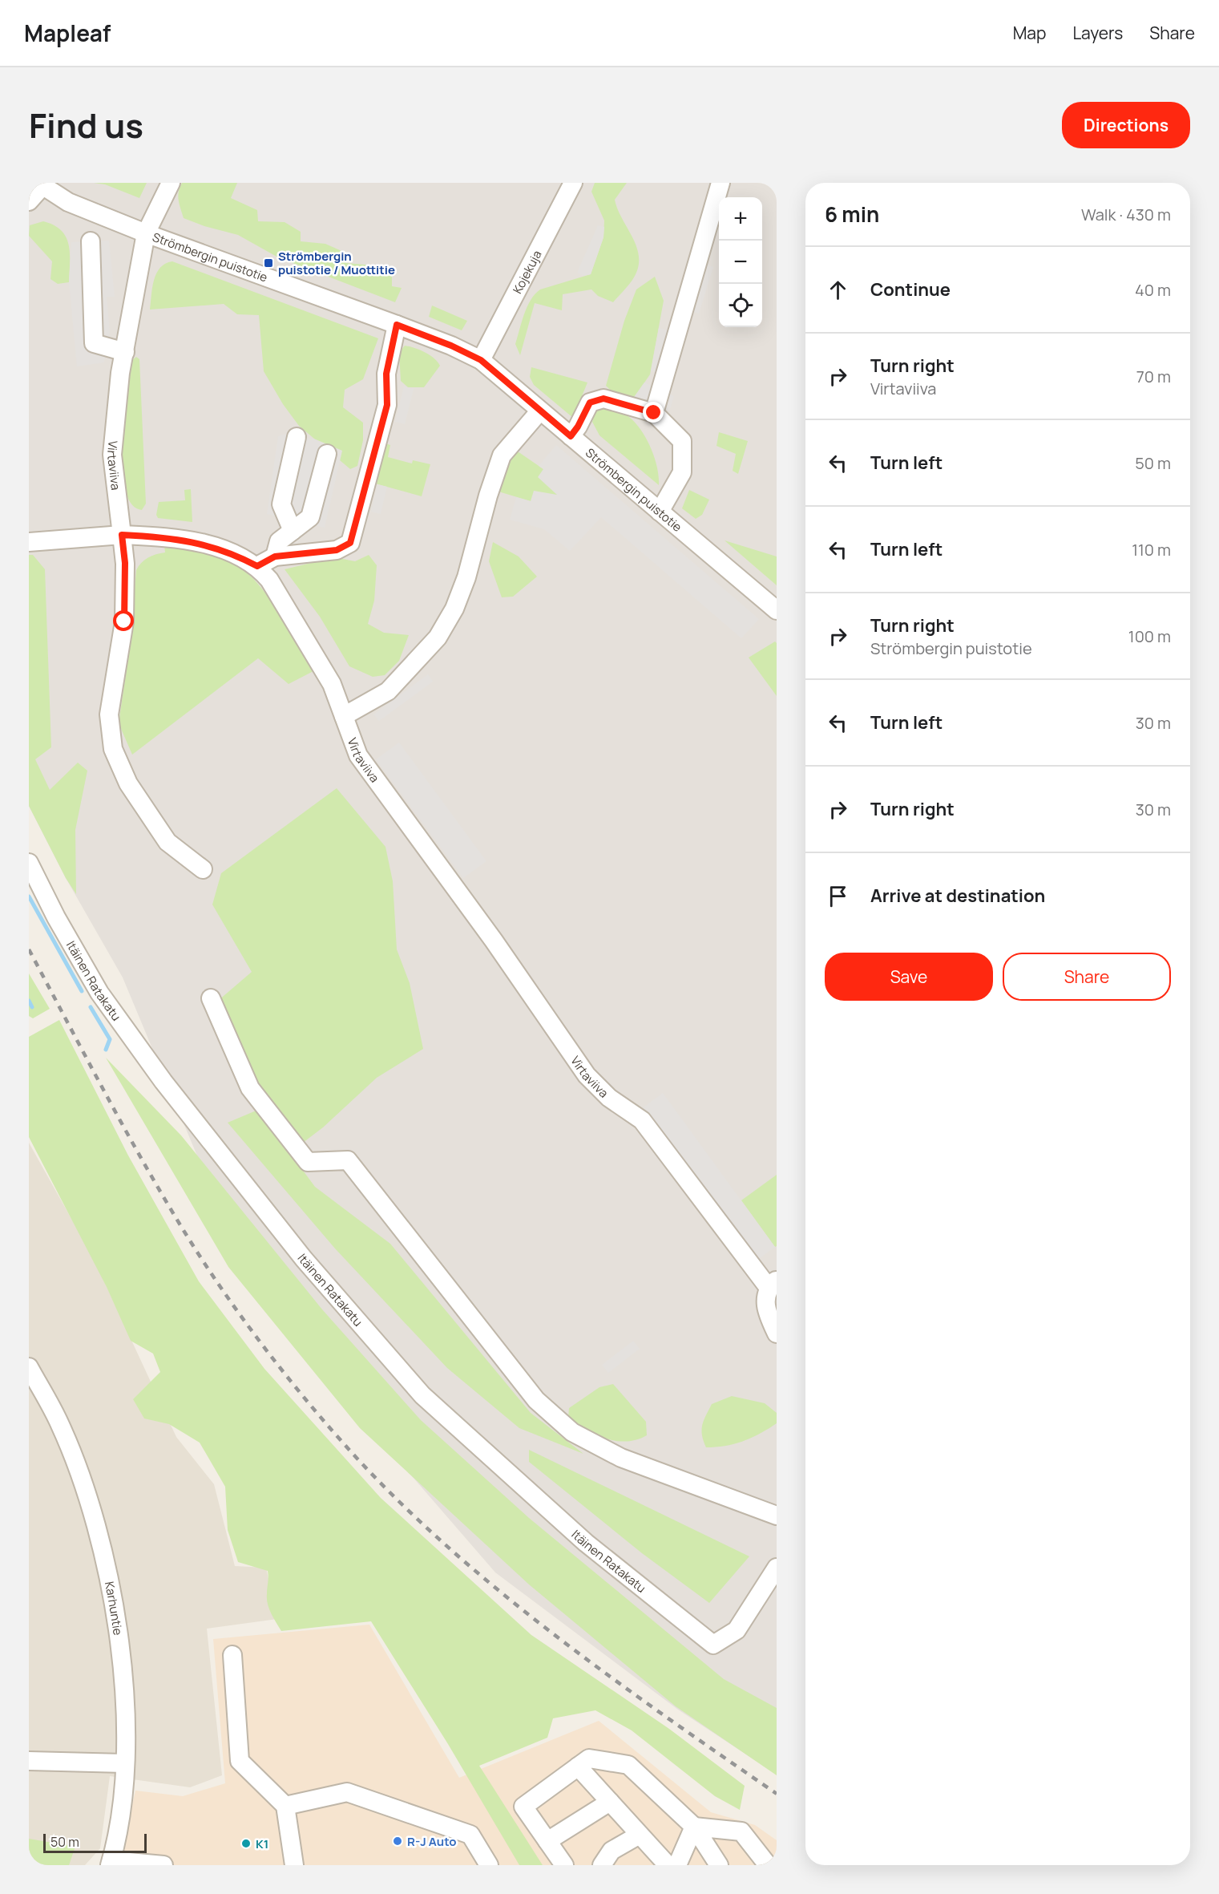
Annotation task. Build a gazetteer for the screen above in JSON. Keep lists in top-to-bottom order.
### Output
{
  "streets": {
    "street": [
      "Strömbergin puistotie",
      "Kojekuja",
      "Virtaviiva",
      "Itäinen Ratakatu",
      "Karhuntie"
    ]
  },
  "crossings": [
    ["Strömbergin puistotie", "Kojekuja"],
    ["Strömbergin puistotie", "Virtaviiva"]
  ],
  "places": {
    "transit": ["Strömbergin puistotie / Muottitie"],
    "other": ["R-J Auto", "K1"]
  },
  "scale_bar": "50 m",
  "page": {
    "header": "Mapleaf",
    "nav": ["Map", "Layers", "Share"],
    "title": "Find us",
    "buttons": [
      "Directions",
      ["Save", "Share"]
    ],
    "heading": ["6 min", "Walk · 430 m"],
    "map_buttons": ["+", "−"],
    "list": [
      ["Continue", "40 m"],
      ["Turn right", "Virtaviiva", "70 m"],
      ["Turn left", "50 m"],
      ["Turn left", "110 m"],
      ["Turn right", "Strömbergin puistotie", "100 m"],
      ["Turn left", "30 m"],
      ["Turn right", "30 m"],
      "Arrive at destination"
    ],
    "scale": "50 m"
  }
}
